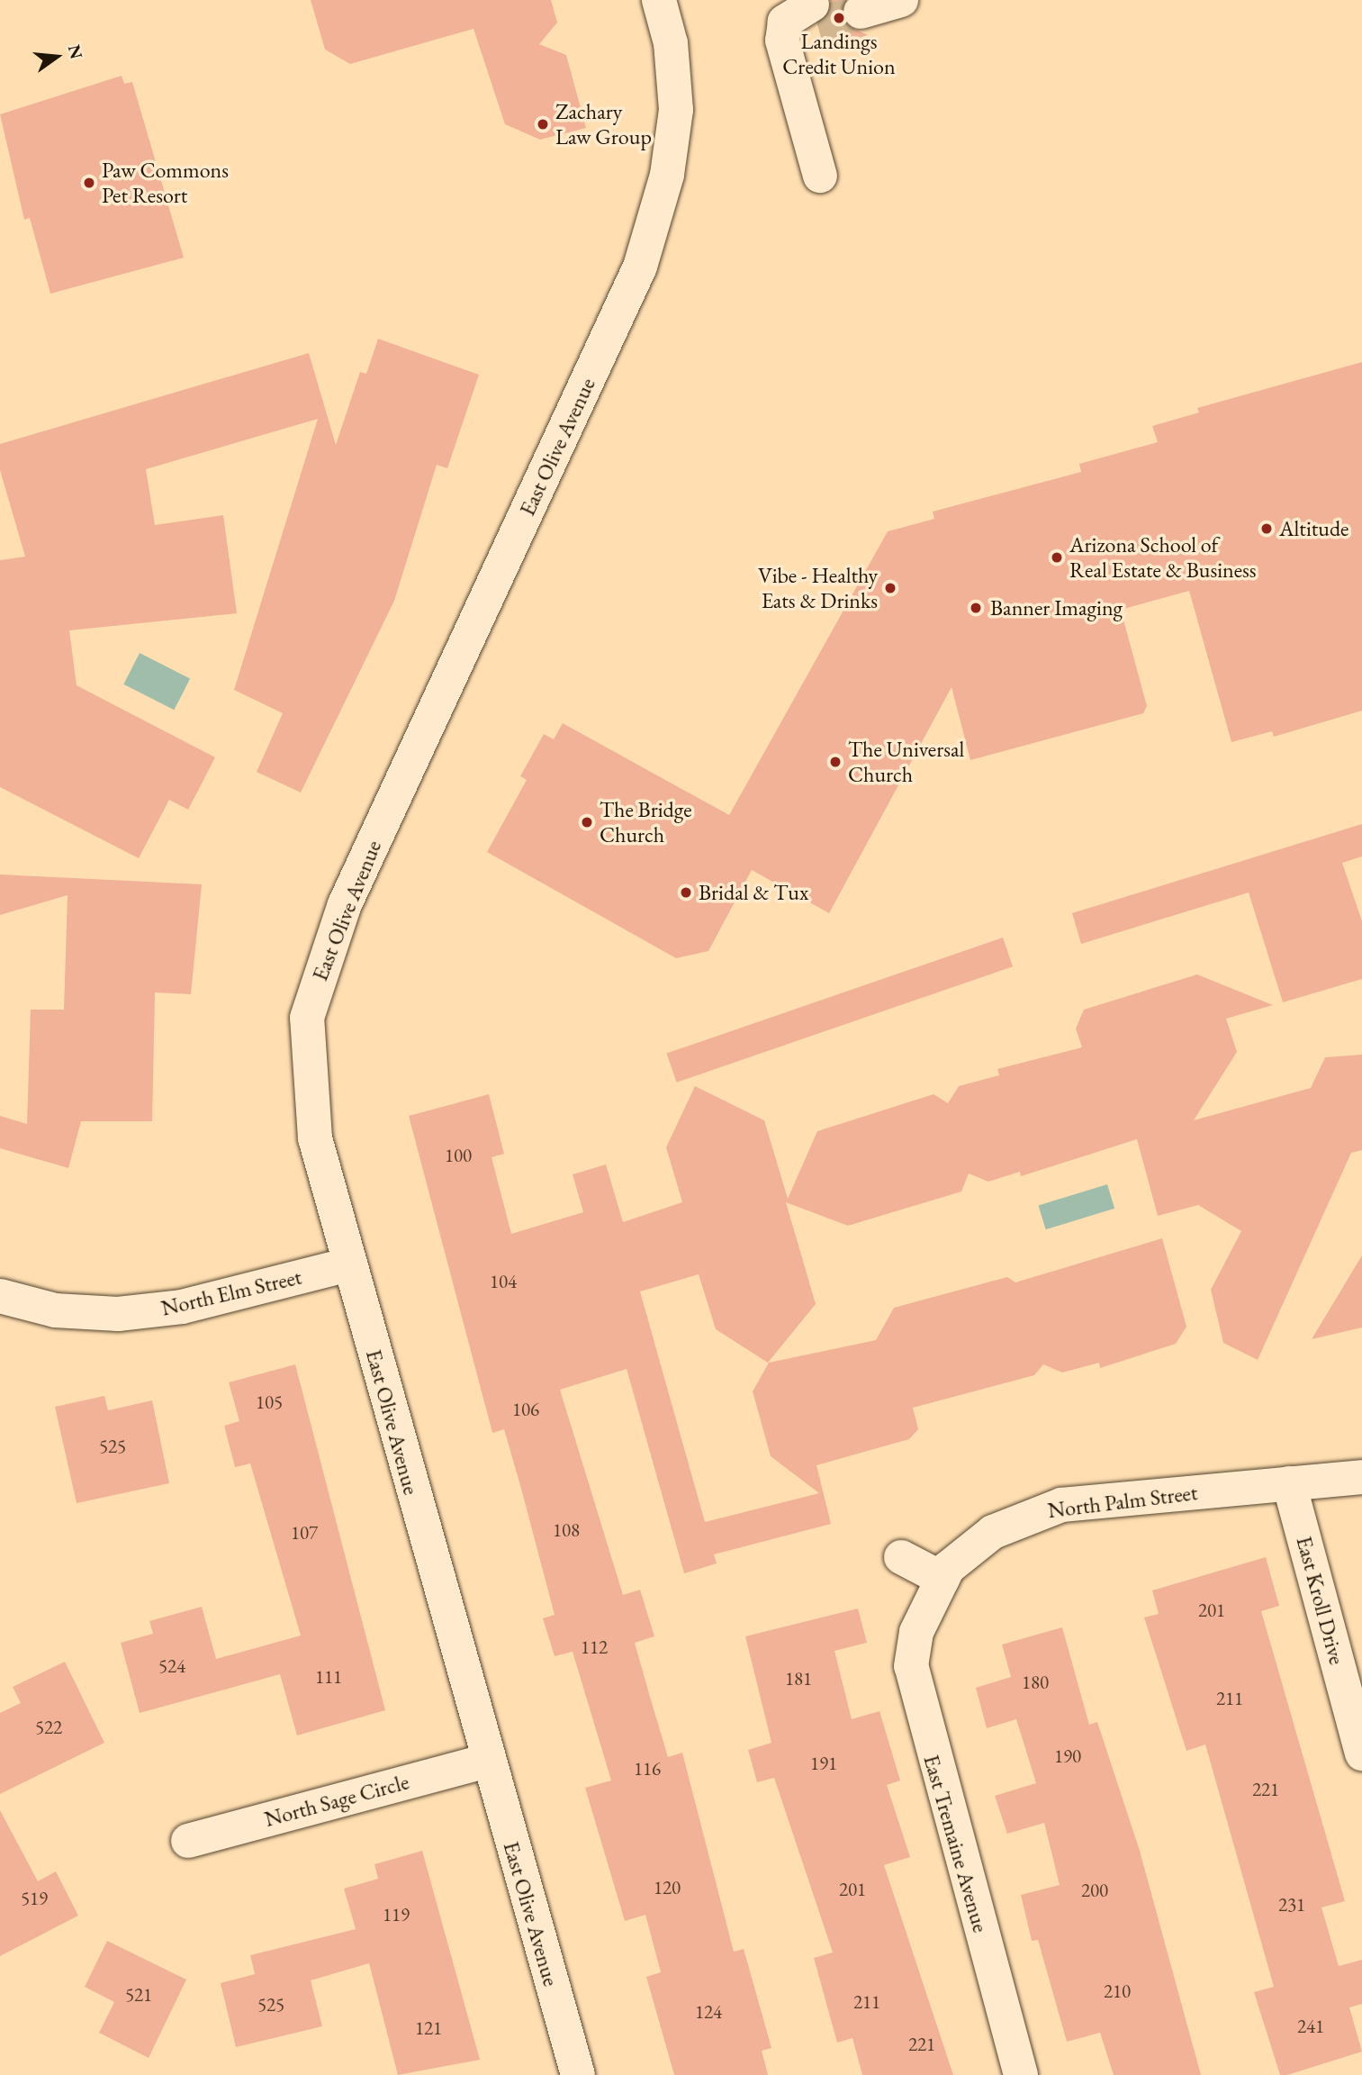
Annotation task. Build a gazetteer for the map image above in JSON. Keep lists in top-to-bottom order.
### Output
{
  "streets": {
    "street": [
      "East Olive Avenue",
      "North Elm Street",
      "North Palm Street",
      "East Kroll Drive",
      "North Sage Circle",
      "East Tremaine Avenue"
    ]
  },
  "crossings": [
    ["East Olive Avenue", "North Elm Street"],
    ["East Olive Avenue", "North Sage Circle"],
    ["North Palm Street", "East Kroll Drive"],
    ["North Palm Street", "East Tremaine Avenue"]
  ],
  "places": [
    "Landings Credit Union",
    "Zachary Law Group",
    "Paw Commons Pet Resort",
    "Altitude",
    "Arizona School of Real Estate & Business",
    "Vibe - Healthy Eats & Drinks",
    "Banner Imaging",
    "The Universal Church",
    "The Bridge Church",
    "Bridal & Tux"
  ],
  "house_numbers": [
    "100",
    "104",
    "105",
    "106",
    "525",
    "108",
    "107",
    "201",
    "112",
    "524",
    "111",
    "181",
    "180",
    "211",
    "522",
    "190",
    "191",
    "116",
    "221",
    "120",
    "201",
    "200",
    "519",
    "231",
    "119",
    "210",
    "521",
    "211",
    "525",
    "124",
    "241",
    "121",
    "221"
  ],
  "north": "right"
}
